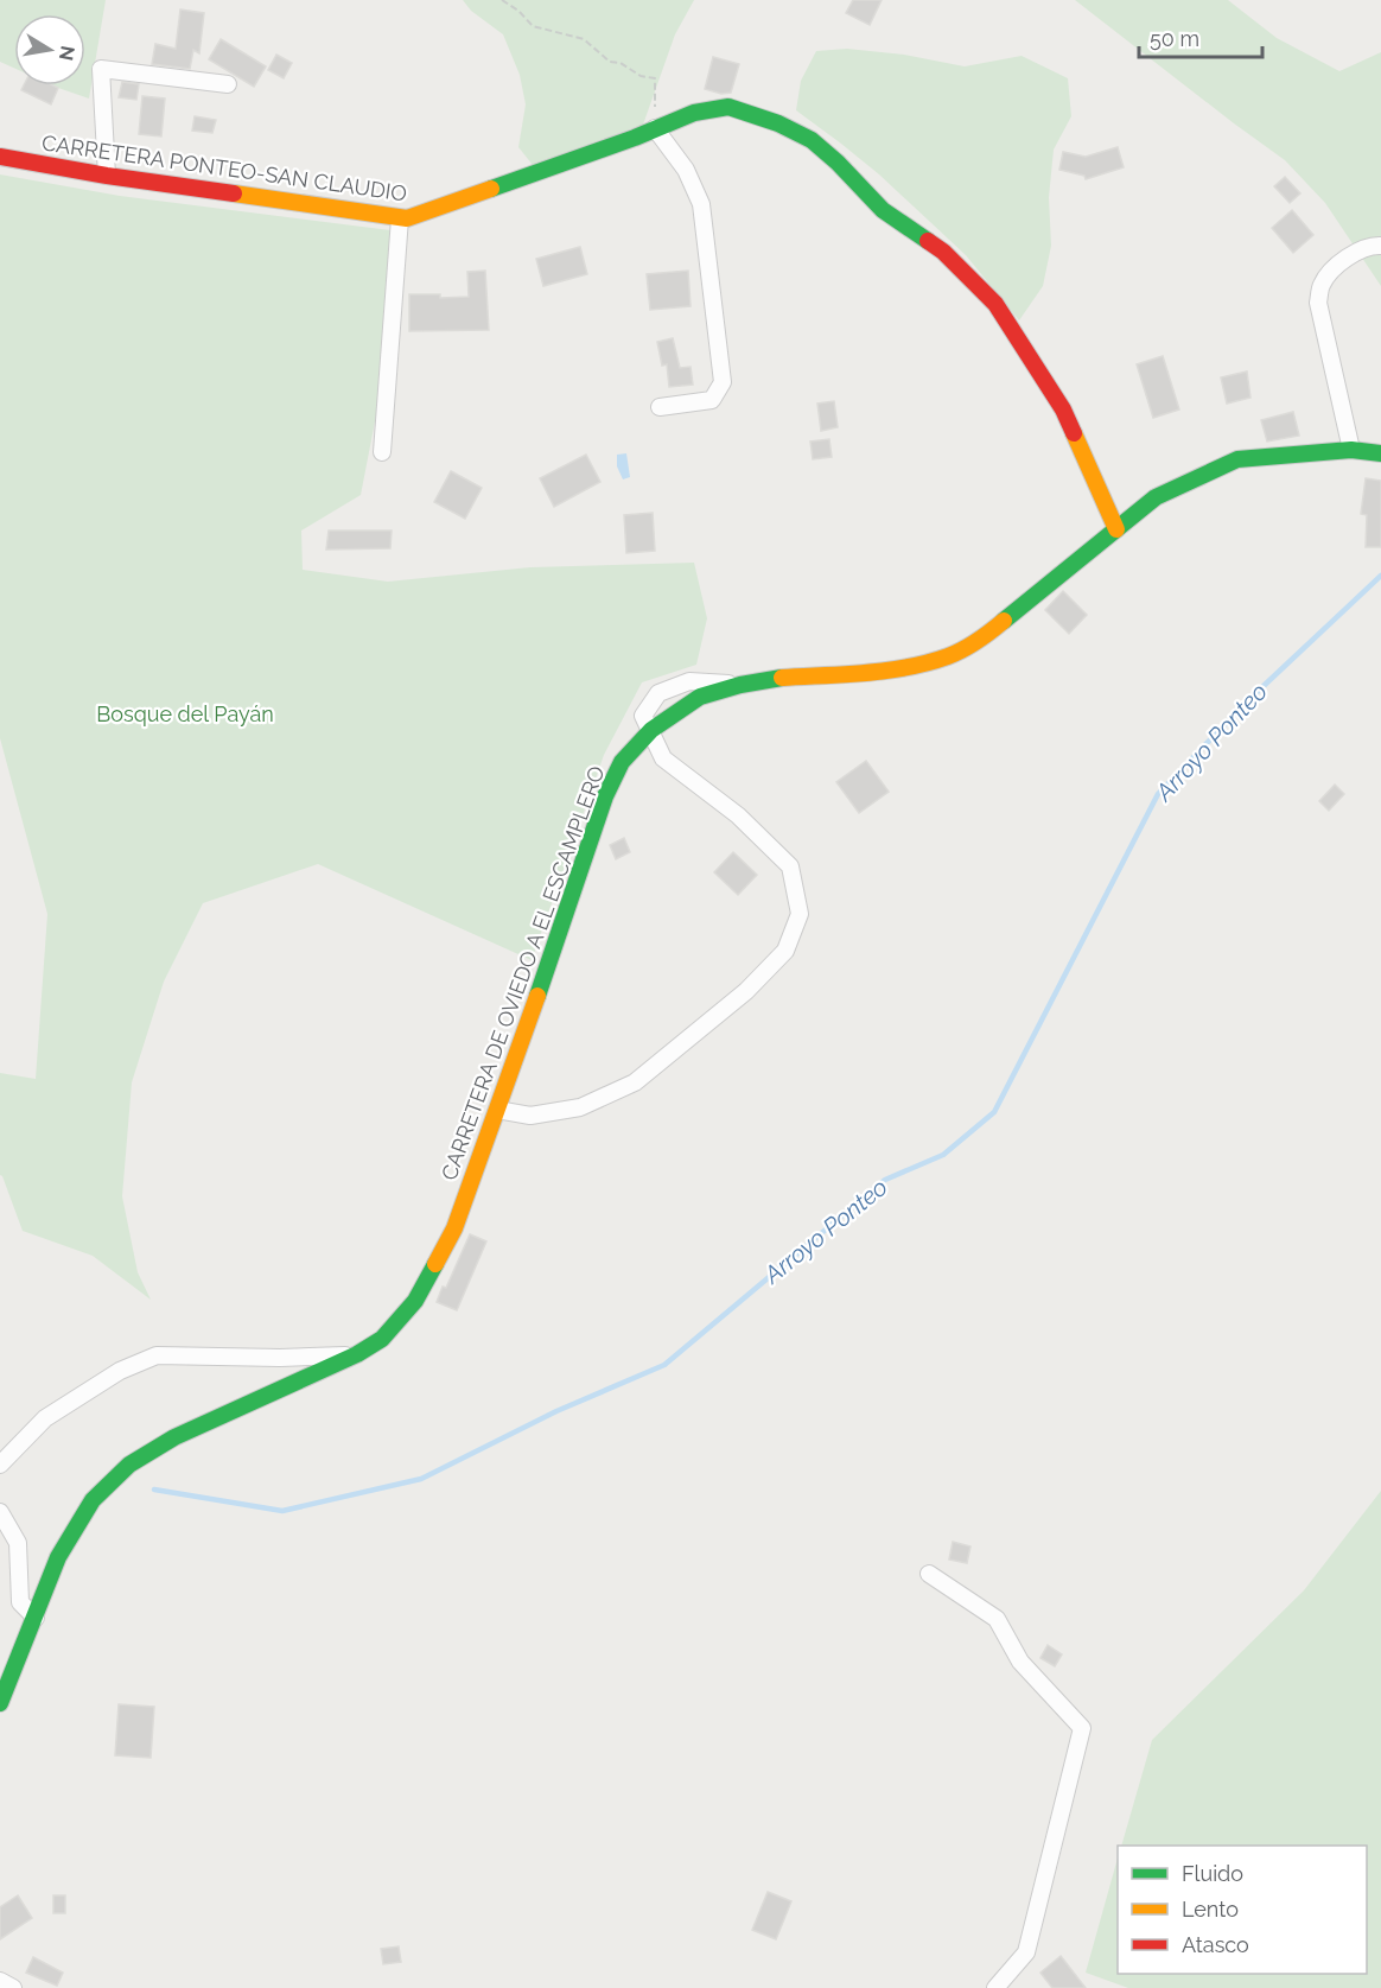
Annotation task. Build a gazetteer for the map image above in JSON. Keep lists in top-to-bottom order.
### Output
{
  "streets": {
    "street": ["CARRETERA PONTEO-SAN CLAUDIO", "CARRETERA DE OVIEDO A EL ESCAMPLERO"]
  },
  "crossings": [
    ["CARRETERA PONTEO-SAN CLAUDIO", "CARRETERA DE OVIEDO A EL ESCAMPLERO"]
  ],
  "water": ["Arroyo Ponteo"],
  "parks": ["Bosque del Payán"],
  "legend": ["Fluido", "Lento", "Atasco"],
  "scale_bar": "50 m",
  "north": "right"
}
